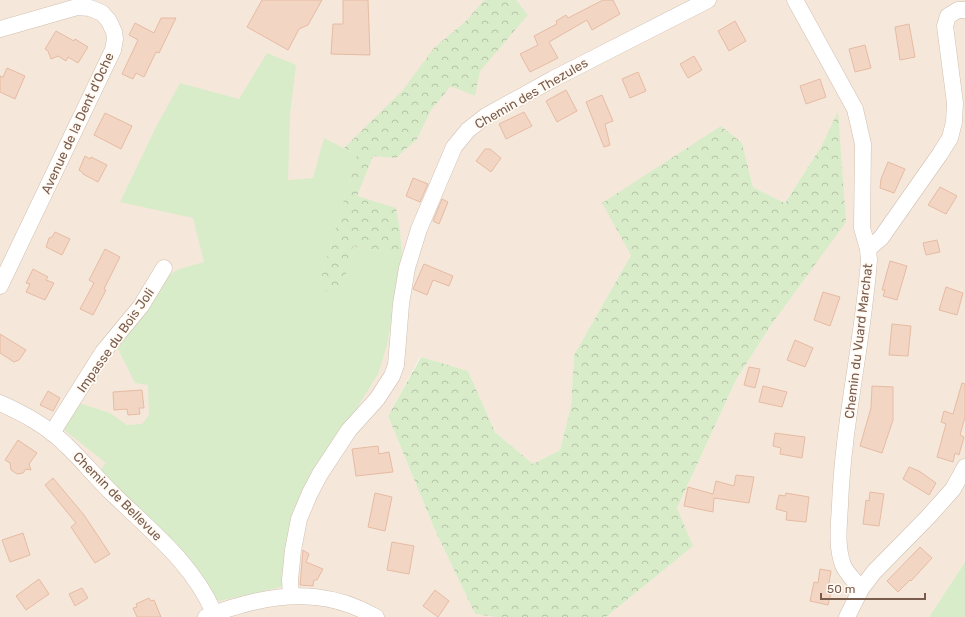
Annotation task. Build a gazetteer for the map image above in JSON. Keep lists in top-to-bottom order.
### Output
{
  "streets": {
    "street": [
      "Chemin des Thezules",
      "Avenue de la Dent d'Oche",
      "Impasse du Bois Joli",
      "Chemin du Vuard Marchat",
      "Chemin de Bellevue"
    ]
  },
  "crossings": [
    ["Impasse du Bois Joli", "Chemin de Bellevue"]
  ],
  "scale_bar": "50 m"
}
